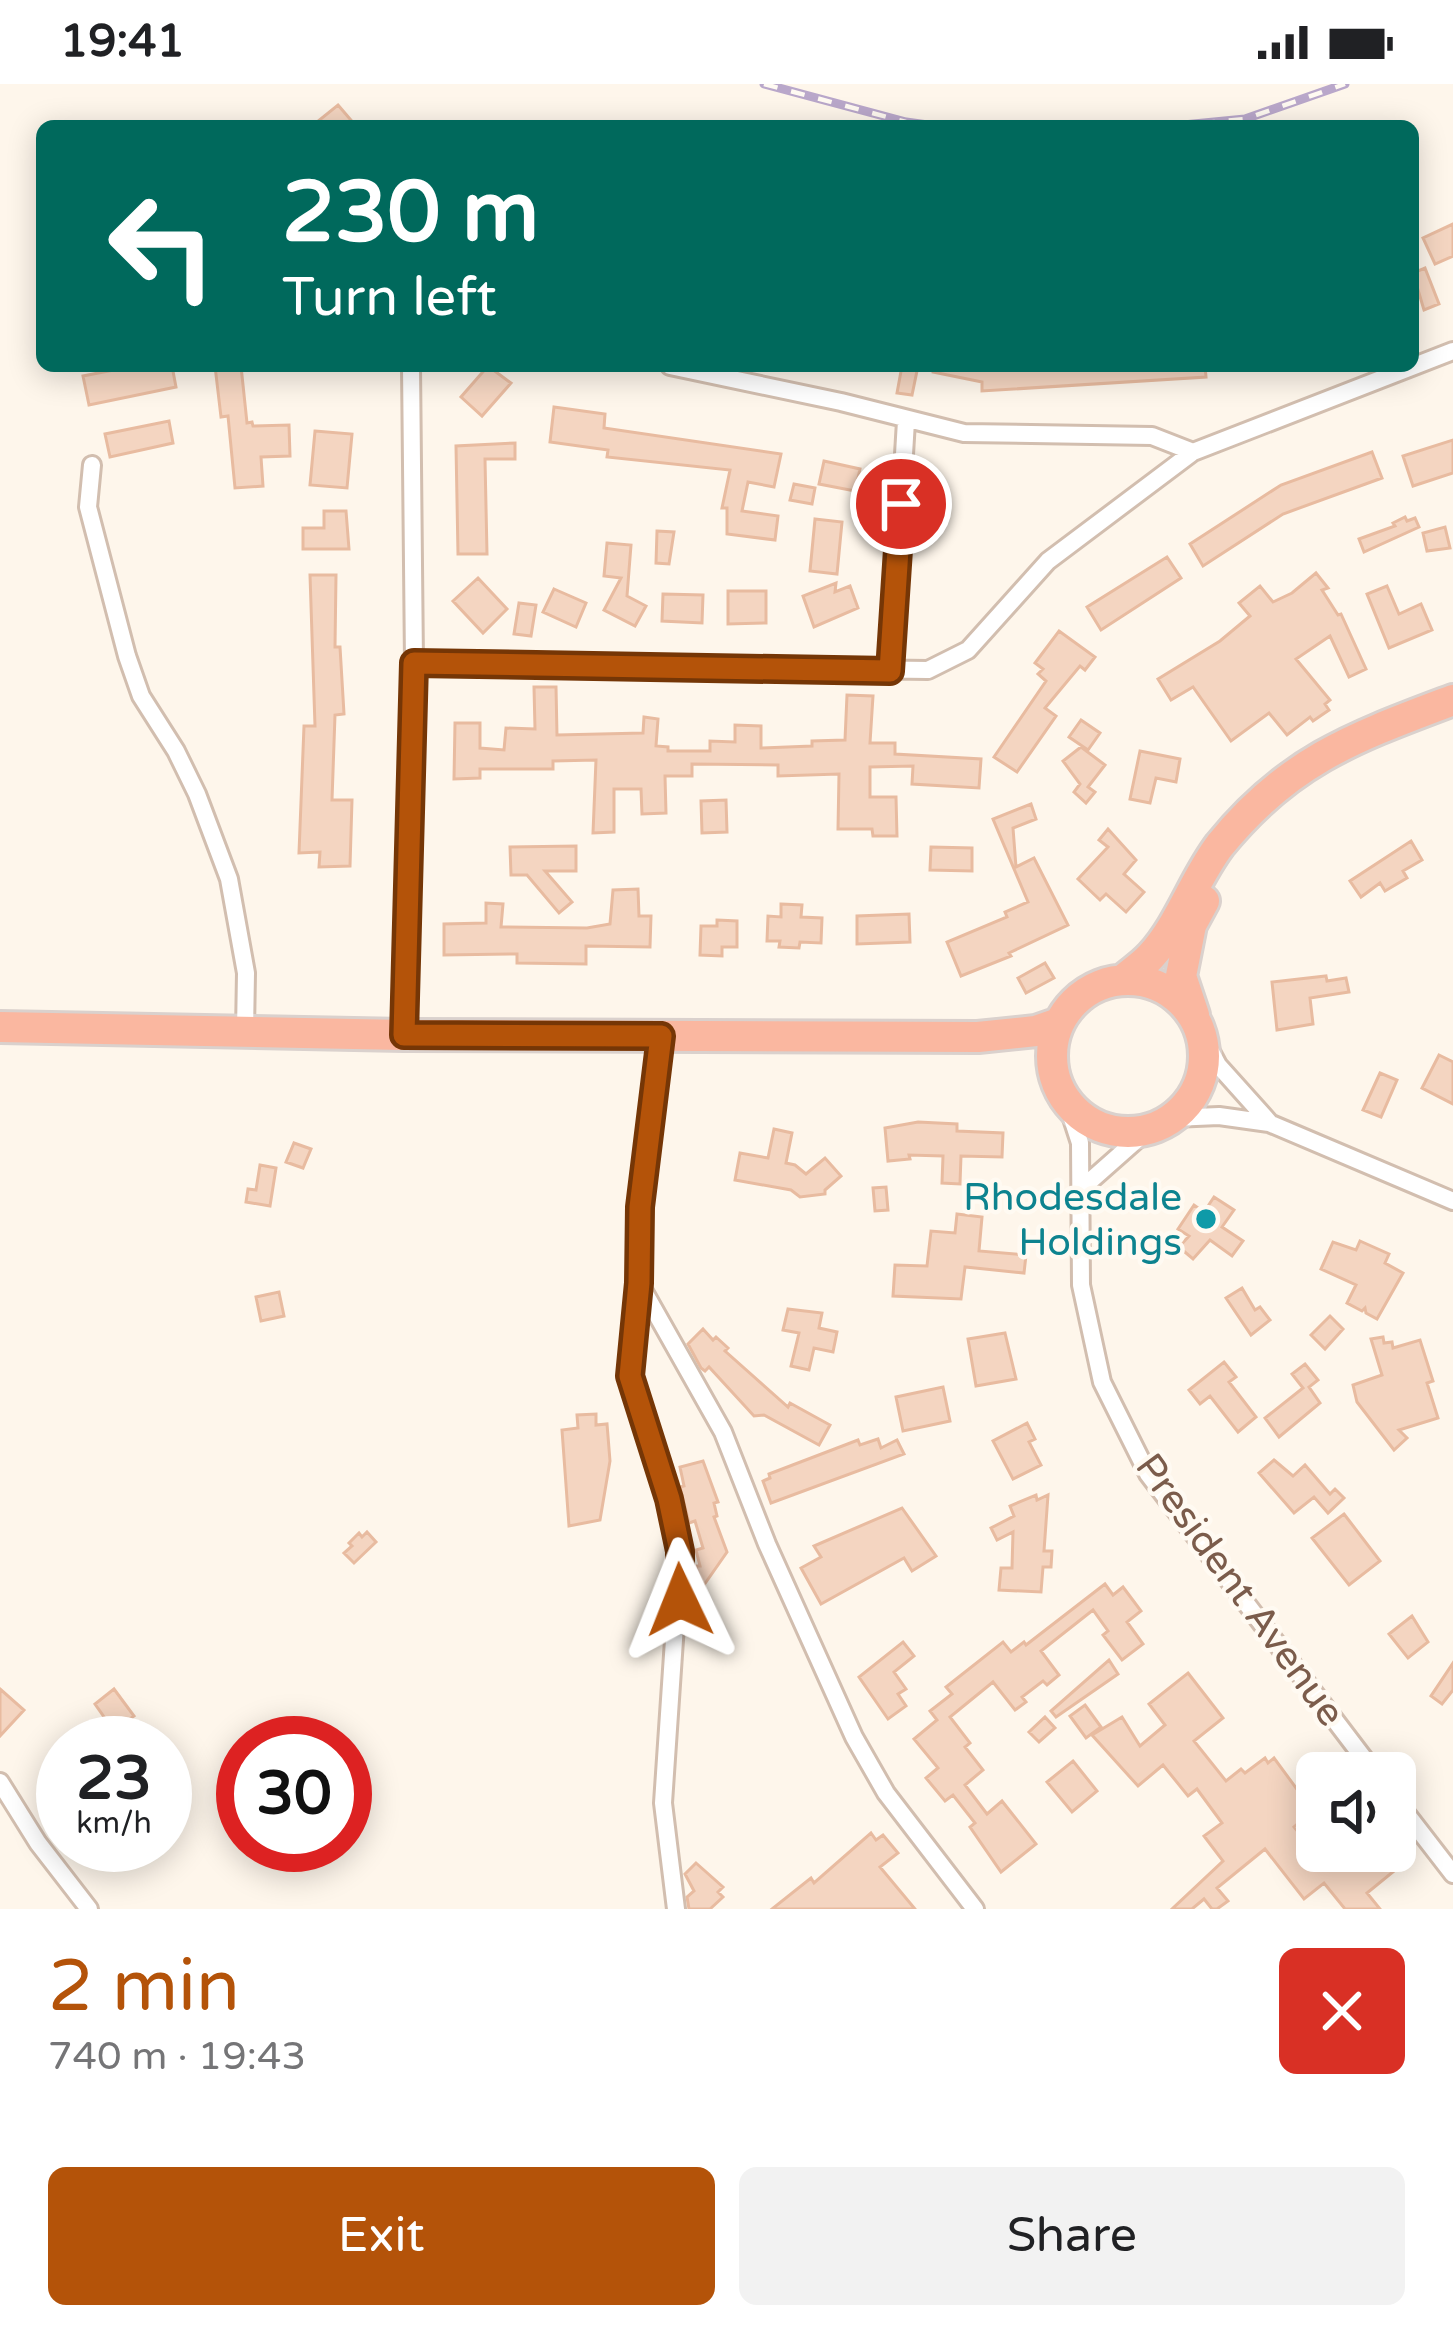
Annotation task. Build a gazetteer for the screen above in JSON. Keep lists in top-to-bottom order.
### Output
{
  "streets": {
    "street": ["President Avenue"]
  },
  "places": ["Rhodesdale Holdings"],
  "page": {
    "status": "19:41",
    "turn": ["230 m", "Turn left"],
    "speed": "23 km/h",
    "limit": "30",
    "heading": ["2 min", "740 m · 19:43"],
    "buttons": ["Exit", "Share"]
  }
}
